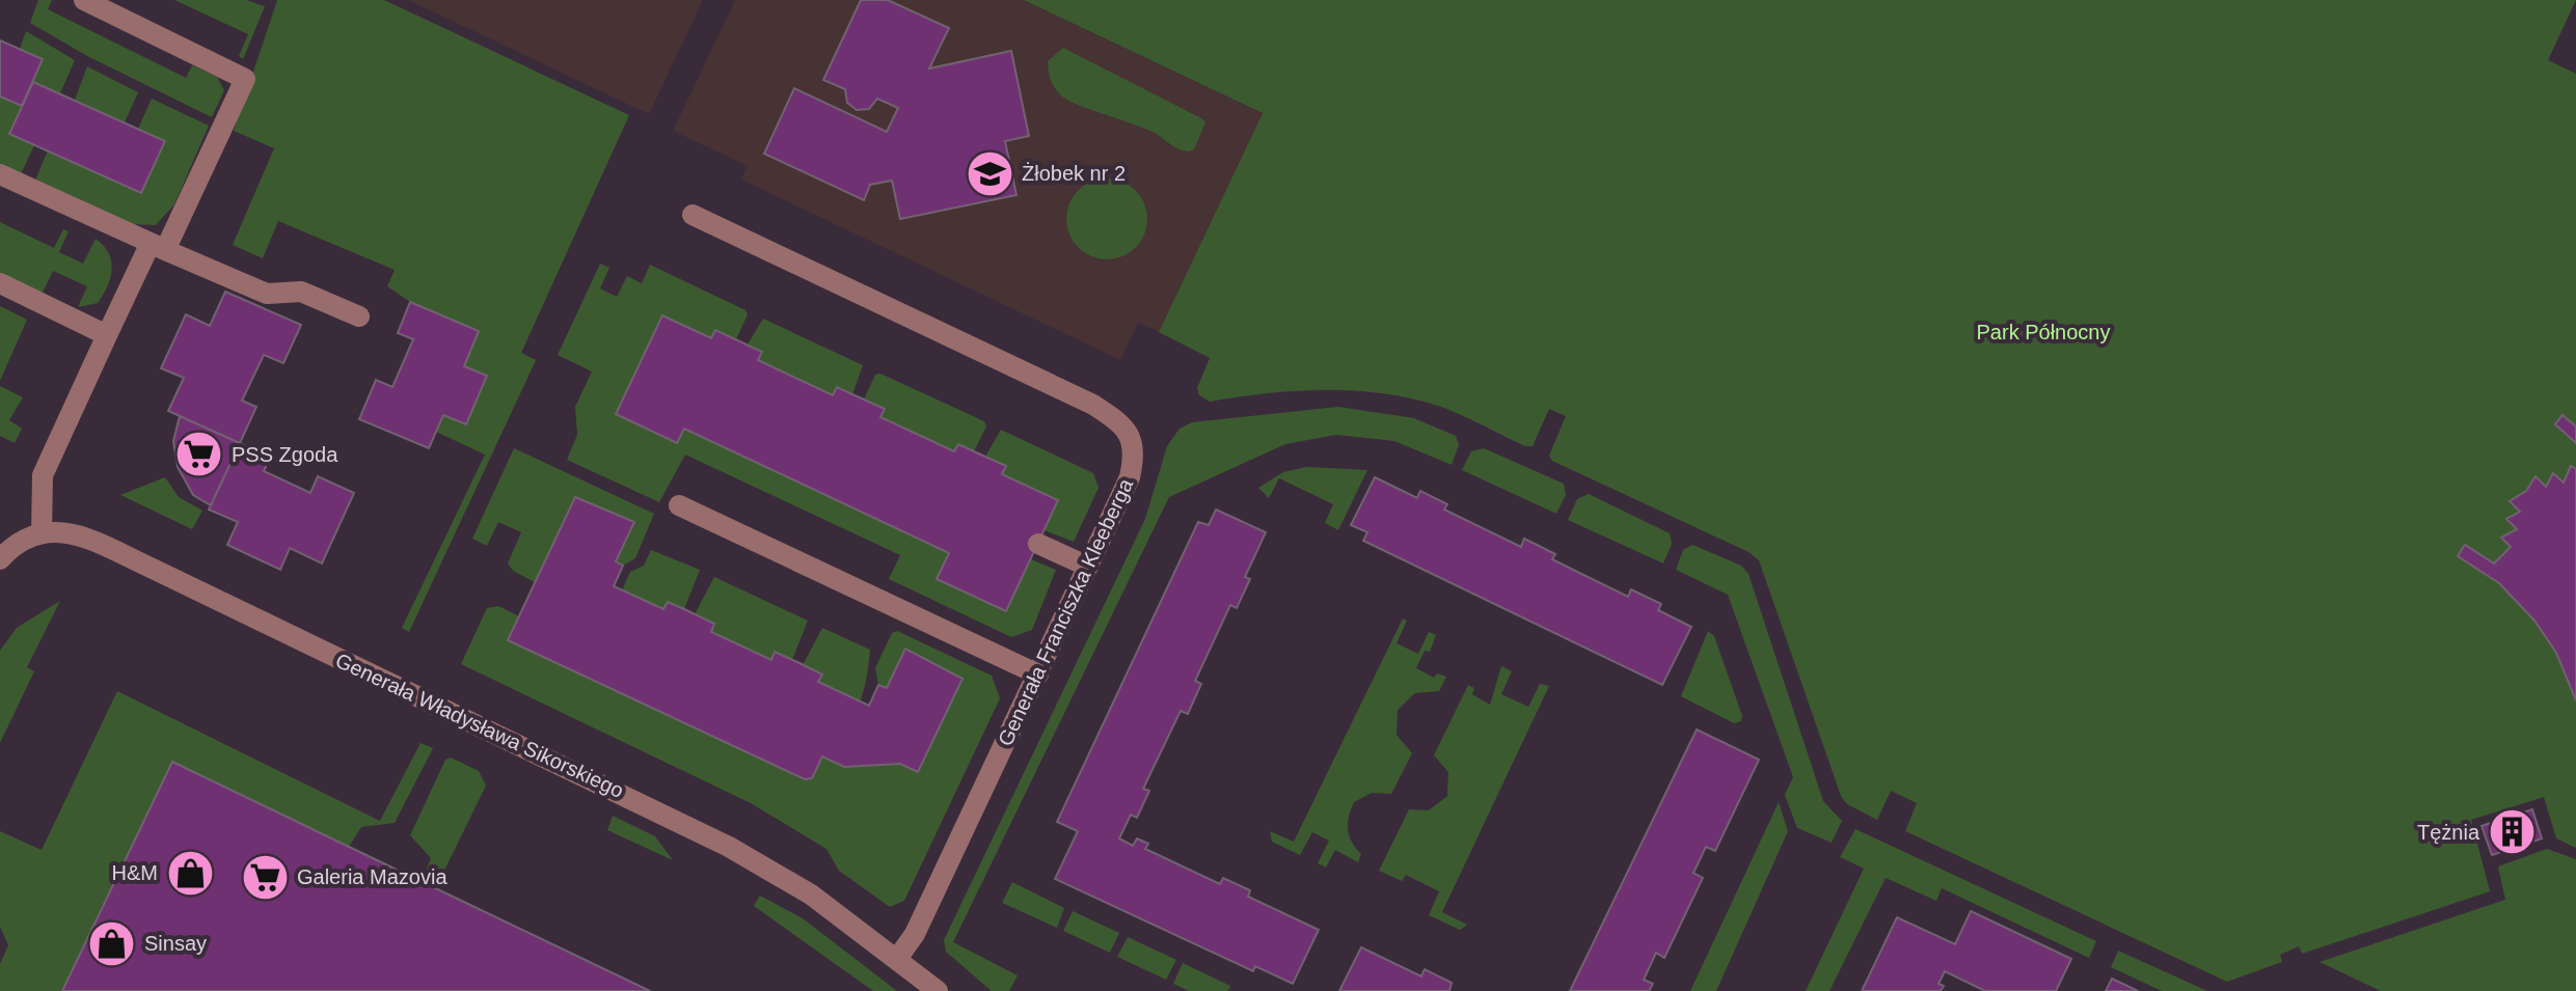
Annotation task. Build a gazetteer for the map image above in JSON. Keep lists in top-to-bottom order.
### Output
{
  "streets": {
    "street": ["Generała Franciszka Kleeberga", "Generała Władysława Sikorskiego"]
  },
  "crossings": [
    ["Generała Franciszka Kleeberga", "Generała Władysława Sikorskiego"]
  ],
  "parks": ["Park Północny"],
  "places": {
    "school or university": ["Żłobek nr 2"],
    "supermarket": ["PSS Zgoda", "Galeria Mazovia"],
    "building": ["Tężnia"],
    "shop": ["H&M", "Sinsay"]
  }
}
